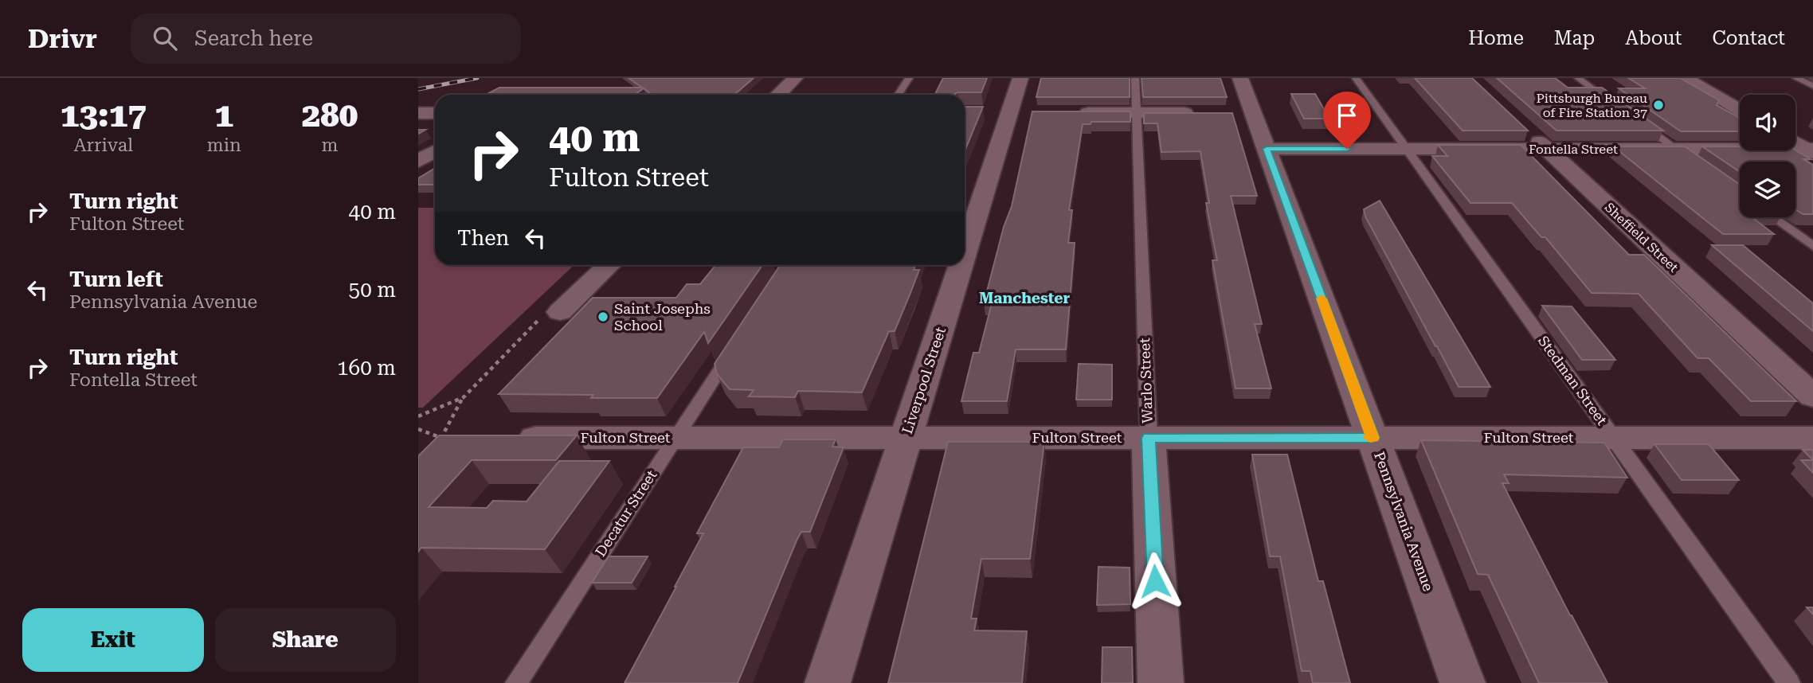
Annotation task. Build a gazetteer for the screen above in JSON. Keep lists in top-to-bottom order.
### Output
{
  "streets": {
    "street": [
      "Fontella Street",
      "Sheffield Street",
      "Liverpool Street",
      "Warlo Street",
      "Fulton Street",
      "Pennsylvania Avenue"
    ],
    "lane": ["Stedman Street", "Decatur Street"]
  },
  "crossings": [
    ["Fontella Street", "Sheffield Street"],
    ["Fontella Street", "Stedman Street"],
    ["Fontella Street", "Pennsylvania Avenue"],
    ["Liverpool Street", "Fulton Street"],
    ["Warlo Street", "Fulton Street"],
    ["Stedman Street", "Fulton Street"],
    ["Fulton Street", "Decatur Street"],
    ["Fulton Street", "Pennsylvania Avenue"]
  ],
  "districts": ["Manchester"],
  "places": ["Pittsburgh Bureau of Fire Station 37", "Saint Josephs School"],
  "page": {
    "header": "Drivr",
    "search": "Search here",
    "nav": [
      "Home",
      "Map",
      "About",
      "Contact"
    ],
    "eta": [
      "13:17",
      "Arrival",
      "1",
      "min",
      "280",
      "m"
    ],
    "turn": ["40 m", "Fulton Street"],
    "list": [
      {
        "name": "Turn right",
        "note": "Fulton Street",
        "value": "40 m"
      },
      {
        "name": "Turn left",
        "note": "Pennsylvania Avenue",
        "value": "50 m"
      },
      {
        "name": "Turn right",
        "note": "Fontella Street",
        "value": "160 m"
      }
    ],
    "then": "Then",
    "buttons": ["Exit", "Share"]
  }
}
